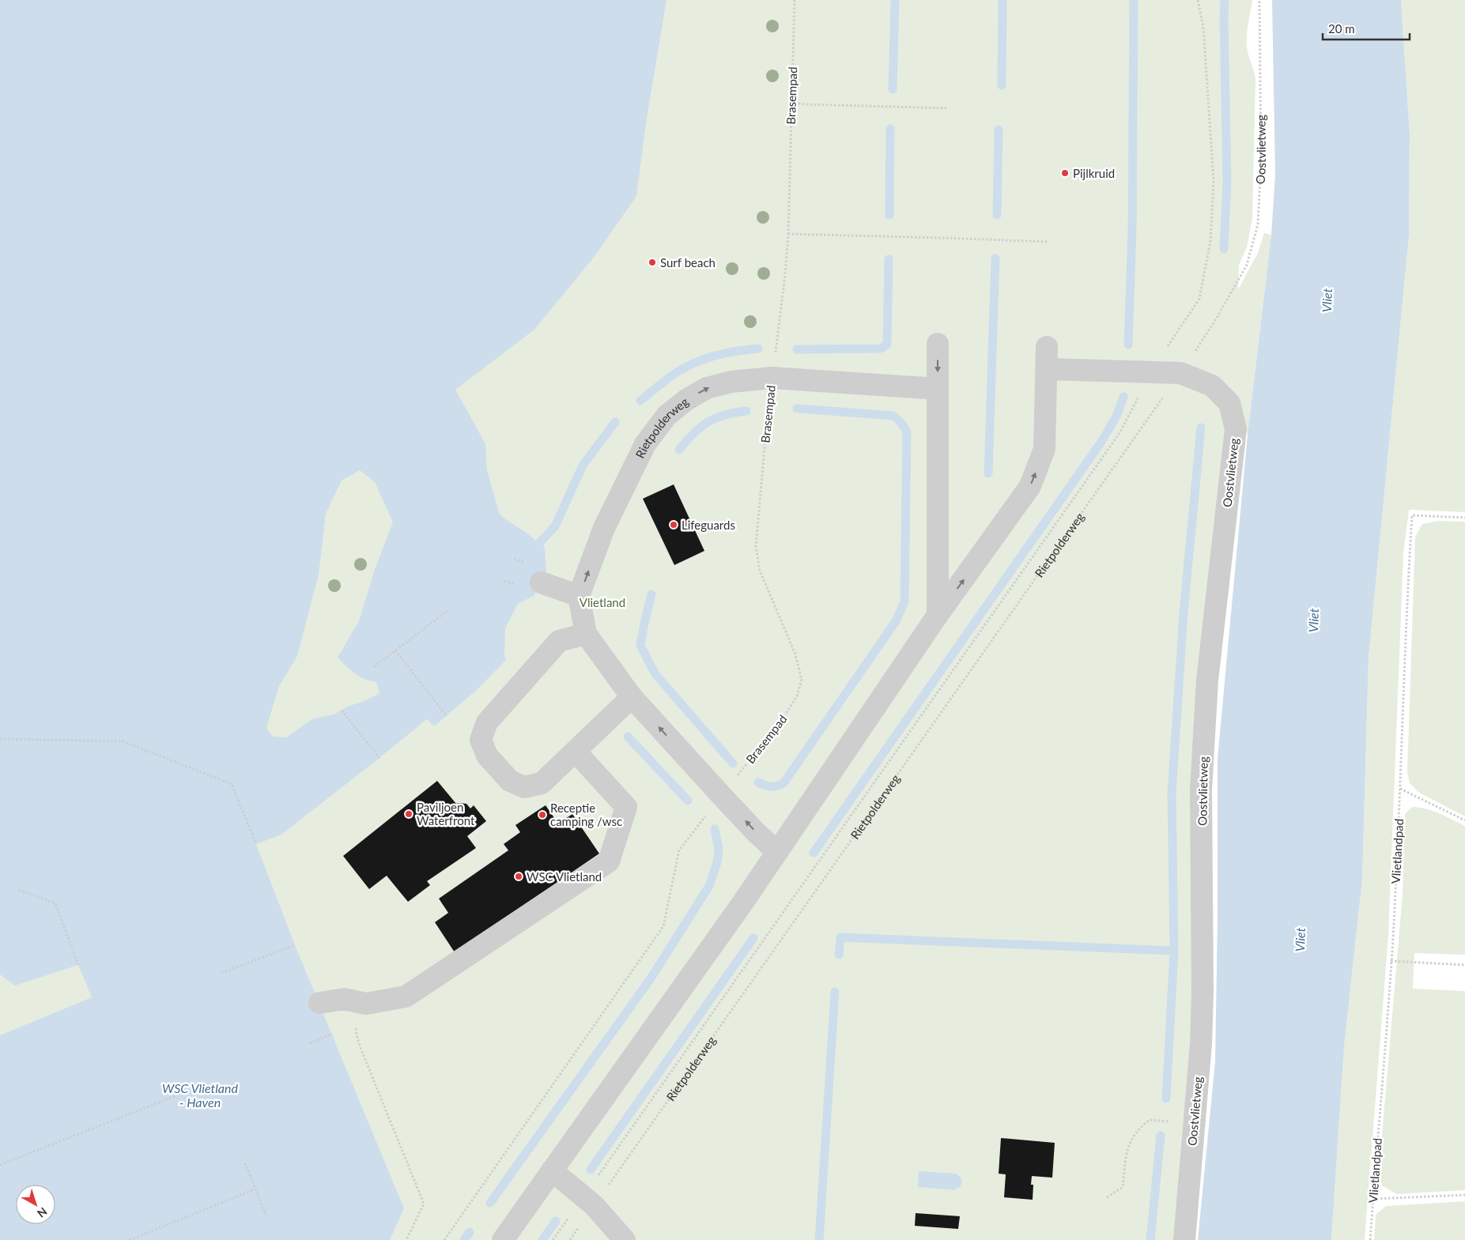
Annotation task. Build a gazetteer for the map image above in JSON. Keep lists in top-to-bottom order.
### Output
{
  "streets": {
    "street": ["Oostvlietweg", "Rietpolderweg"],
    "path": ["Brasempad", "Vlietlandpad"]
  },
  "crossings": [
    ["Brasempad", "Rietpolderweg"],
    ["Oostvlietweg", "Rietpolderweg"]
  ],
  "water": ["Vliet", "WSC Vlietland - Haven"],
  "parks": ["Vlietland"],
  "places": [
    "Pijlkruid",
    "Surf beach",
    "Lifeguards",
    "Paviljoen Waterfront",
    "Receptie camping /wsc",
    "WSC Vlietland"
  ],
  "scale_bar": "20 m",
  "north": "bottom right"
}
